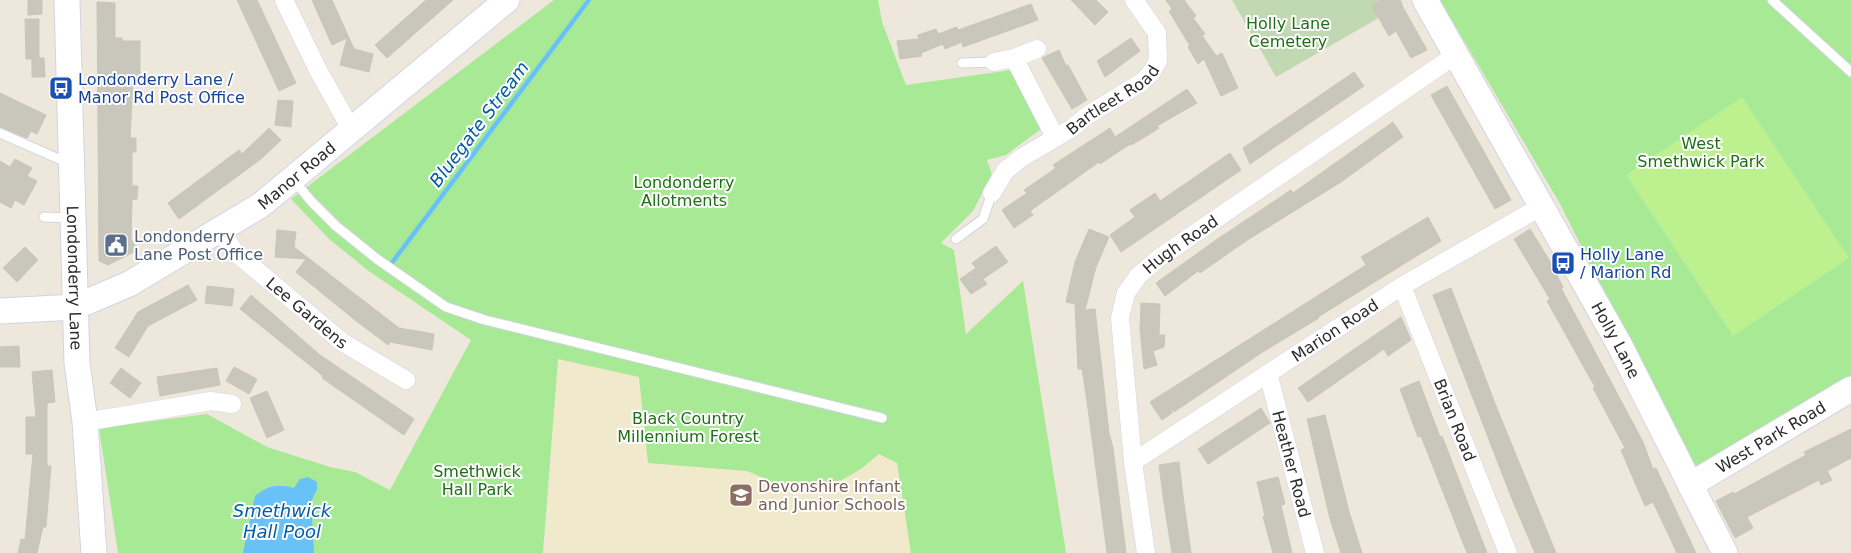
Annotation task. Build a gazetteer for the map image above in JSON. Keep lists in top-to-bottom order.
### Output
{
  "streets": {
    "street": [
      "Bartleet Road",
      "Manor Road",
      "Hugh Road",
      "Londonderry Lane",
      "Lee Gardens",
      "Marion Road",
      "Holly Lane",
      "Brian Road",
      "West Park Road",
      "Heather Road"
    ]
  },
  "crossings": [
    ["Manor Road", "Londonderry Lane"],
    ["Manor Road", "Lee Gardens"],
    ["Hugh Road", "Marion Road"],
    ["Hugh Road", "Holly Lane"],
    ["Marion Road", "Holly Lane"],
    ["Marion Road", "Brian Road"],
    ["Marion Road", "Heather Road"],
    ["Holly Lane", "West Park Road"]
  ],
  "water": ["Bluegate Stream", "Smethwick Hall Pool"],
  "parks": [
    "Holly Lane Cemetery",
    "West Smethwick Park",
    "Londonderry Allotments",
    "Black Country Millennium Forest",
    "Smethwick Hall Park"
  ],
  "places": {
    "bus stop": ["Londonderry Lane / Manor Rd Post Office", "Holly Lane / Marion Rd"],
    "public building": ["Londonderry Lane Post Office"],
    "school or university": ["Devonshire Infant and Junior Schools"]
  }
}
